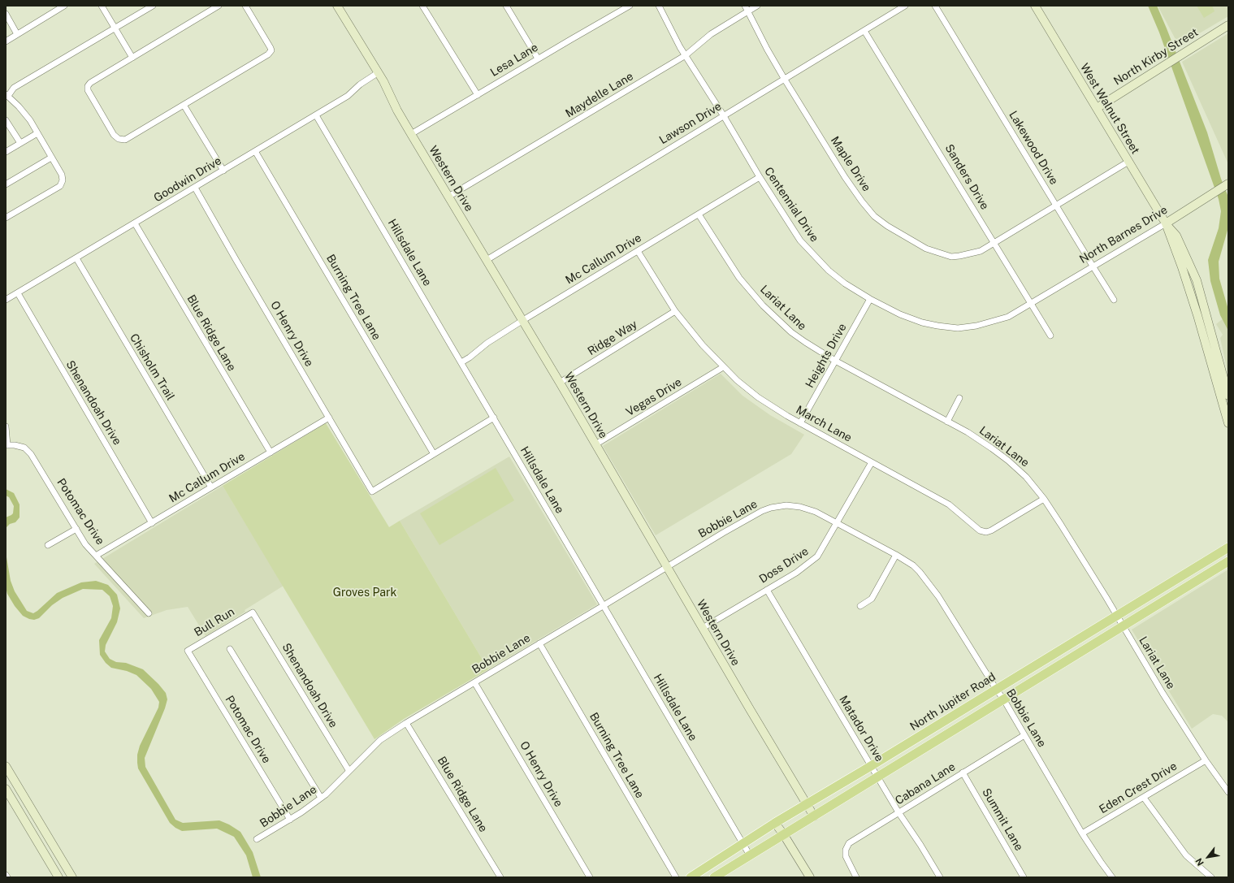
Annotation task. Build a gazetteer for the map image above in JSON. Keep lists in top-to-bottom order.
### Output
{
  "streets": {
    "main road": ["North Jupiter Road"],
    "street": [
      "North Kirby Street",
      "Lesa Lane",
      "Maydelle Lane",
      "West Walnut Street",
      "Lawson Drive",
      "Lakewood Drive",
      "Maple Drive",
      "Sanders Drive",
      "Western Drive",
      "Goodwin Drive",
      "Centennial Drive",
      "North Barnes Drive",
      "Hillsdale Lane",
      "Mc Callum Drive",
      "Burning Tree Lane",
      "Lariat Lane",
      "Blue Ridge Lane",
      "O Henry Drive",
      "Ridge Way",
      "Heights Drive",
      "Chisholm Trail",
      "Vegas Drive",
      "Shenandoah Drive",
      "March Lane",
      "Potomac Drive",
      "Bobbie Lane",
      "Doss Drive",
      "Bull Run",
      "Matador Drive",
      "Cabana Lane",
      "Eden Crest Drive",
      "Summit Lane"
    ]
  },
  "crossings": [
    ["North Kirby Street", "West Walnut Street"],
    ["Lesa Lane", "Western Drive"],
    ["Maydelle Lane", "Maple Drive"],
    ["Maydelle Lane", "Western Drive"],
    ["Maydelle Lane", "Centennial Drive"],
    ["West Walnut Street", "Maple Drive"],
    ["West Walnut Street", "North Barnes Drive"],
    ["Lawson Drive", "Maple Drive"],
    ["Lawson Drive", "Sanders Drive"],
    ["Lawson Drive", "Western Drive"],
    ["Lawson Drive", "Centennial Drive"],
    ["Lakewood Drive", "Maple Drive"],
    ["Lakewood Drive", "North Barnes Drive"],
    ["Maple Drive", "Sanders Drive"],
    ["Sanders Drive", "Centennial Drive"],
    ["Sanders Drive", "North Barnes Drive"],
    ["Western Drive", "Goodwin Drive"],
    ["Western Drive", "Mc Callum Drive"],
    ["Western Drive", "Ridge Way"],
    ["Western Drive", "Vegas Drive"],
    ["Western Drive", "Bobbie Lane"],
    ["Western Drive", "Doss Drive"],
    ["Western Drive", "North Jupiter Road"],
    ["Goodwin Drive", "Hillsdale Lane"],
    ["Goodwin Drive", "Burning Tree Lane"],
    ["Goodwin Drive", "Blue Ridge Lane"],
    ["Goodwin Drive", "O Henry Drive"],
    ["Goodwin Drive", "Chisholm Trail"],
    ["Goodwin Drive", "Shenandoah Drive"],
    ["Centennial Drive", "North Barnes Drive"],
    ["Centennial Drive", "Mc Callum Drive"],
    ["Centennial Drive", "Heights Drive"],
    ["Hillsdale Lane", "Mc Callum Drive"],
    ["Hillsdale Lane", "Bobbie Lane"],
    ["Hillsdale Lane", "North Jupiter Road"],
    ["Mc Callum Drive", "Lariat Lane"],
    ["Mc Callum Drive", "Blue Ridge Lane"],
    ["Mc Callum Drive", "O Henry Drive"],
    ["Mc Callum Drive", "Chisholm Trail"],
    ["Mc Callum Drive", "Shenandoah Drive"],
    ["Mc Callum Drive", "March Lane"],
    ["Mc Callum Drive", "Potomac Drive"],
    ["Burning Tree Lane", "O Henry Drive"],
    ["Burning Tree Lane", "Bobbie Lane"],
    ["Lariat Lane", "Heights Drive"],
    ["Lariat Lane", "March Lane"],
    ["Lariat Lane", "North Jupiter Road"],
    ["Lariat Lane", "Eden Crest Drive"],
    ["Blue Ridge Lane", "Bobbie Lane"],
    ["O Henry Drive", "Bobbie Lane"],
    ["Ridge Way", "March Lane"],
    ["Heights Drive", "March Lane"],
    ["Vegas Drive", "March Lane"],
    ["Shenandoah Drive", "Bobbie Lane"],
    ["Shenandoah Drive", "Bull Run"],
    ["March Lane", "Doss Drive"],
    ["Potomac Drive", "Bobbie Lane"],
    ["Potomac Drive", "Bull Run"],
    ["Bobbie Lane", "Doss Drive"],
    ["Bobbie Lane", "North Jupiter Road"],
    ["Bobbie Lane", "Cabana Lane"],
    ["Bobbie Lane", "Eden Crest Drive"],
    ["Doss Drive", "Matador Drive"],
    ["North Jupiter Road", "Matador Drive"],
    ["Matador Drive", "Cabana Lane"],
    ["Cabana Lane", "Summit Lane"]
  ],
  "parks": ["Groves Park"],
  "north": "bottom left"
}
